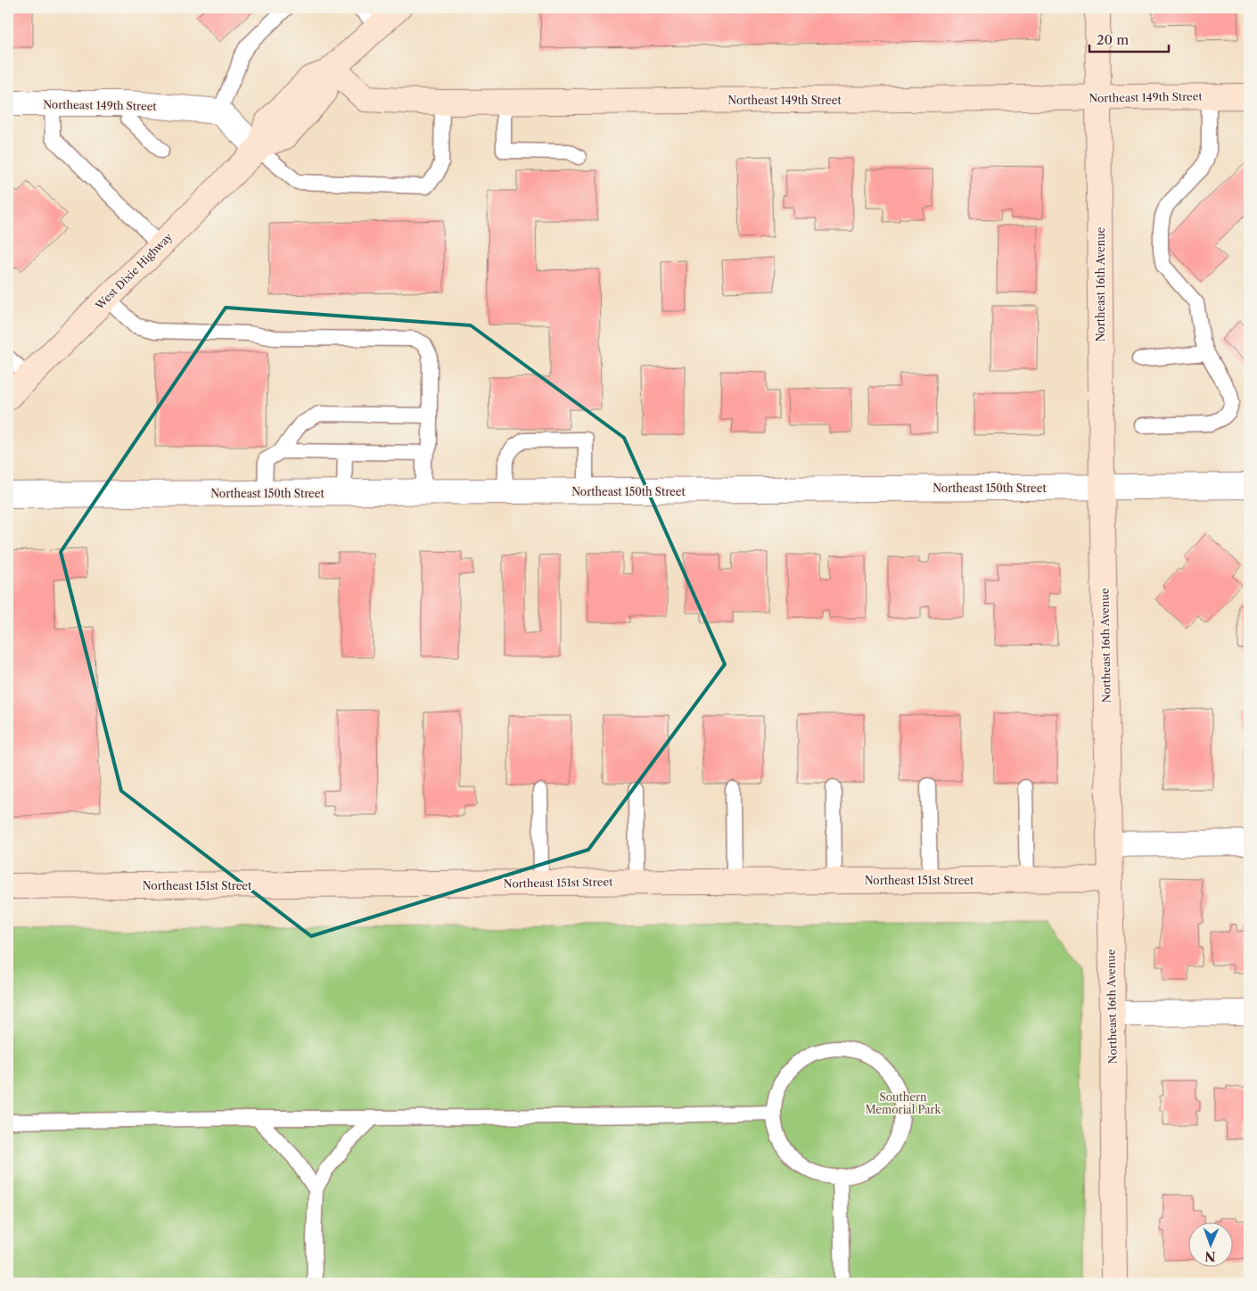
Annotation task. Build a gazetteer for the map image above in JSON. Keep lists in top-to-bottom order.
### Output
{
  "streets": {
    "street": [
      "Northeast 149th Street",
      "West Dixie Highway",
      "Northeast 16th Avenue",
      "Northeast 150th Street",
      "Northeast 151st Street"
    ]
  },
  "crossings": [
    ["Northeast 149th Street", "West Dixie Highway"],
    ["Northeast 149th Street", "Northeast 16th Avenue"],
    ["Northeast 16th Avenue", "Northeast 150th Street"],
    ["Northeast 16th Avenue", "Northeast 151st Street"]
  ],
  "parks": ["Southern Memorial Park"],
  "scale_bar": "20 m",
  "north": "bottom"
}
